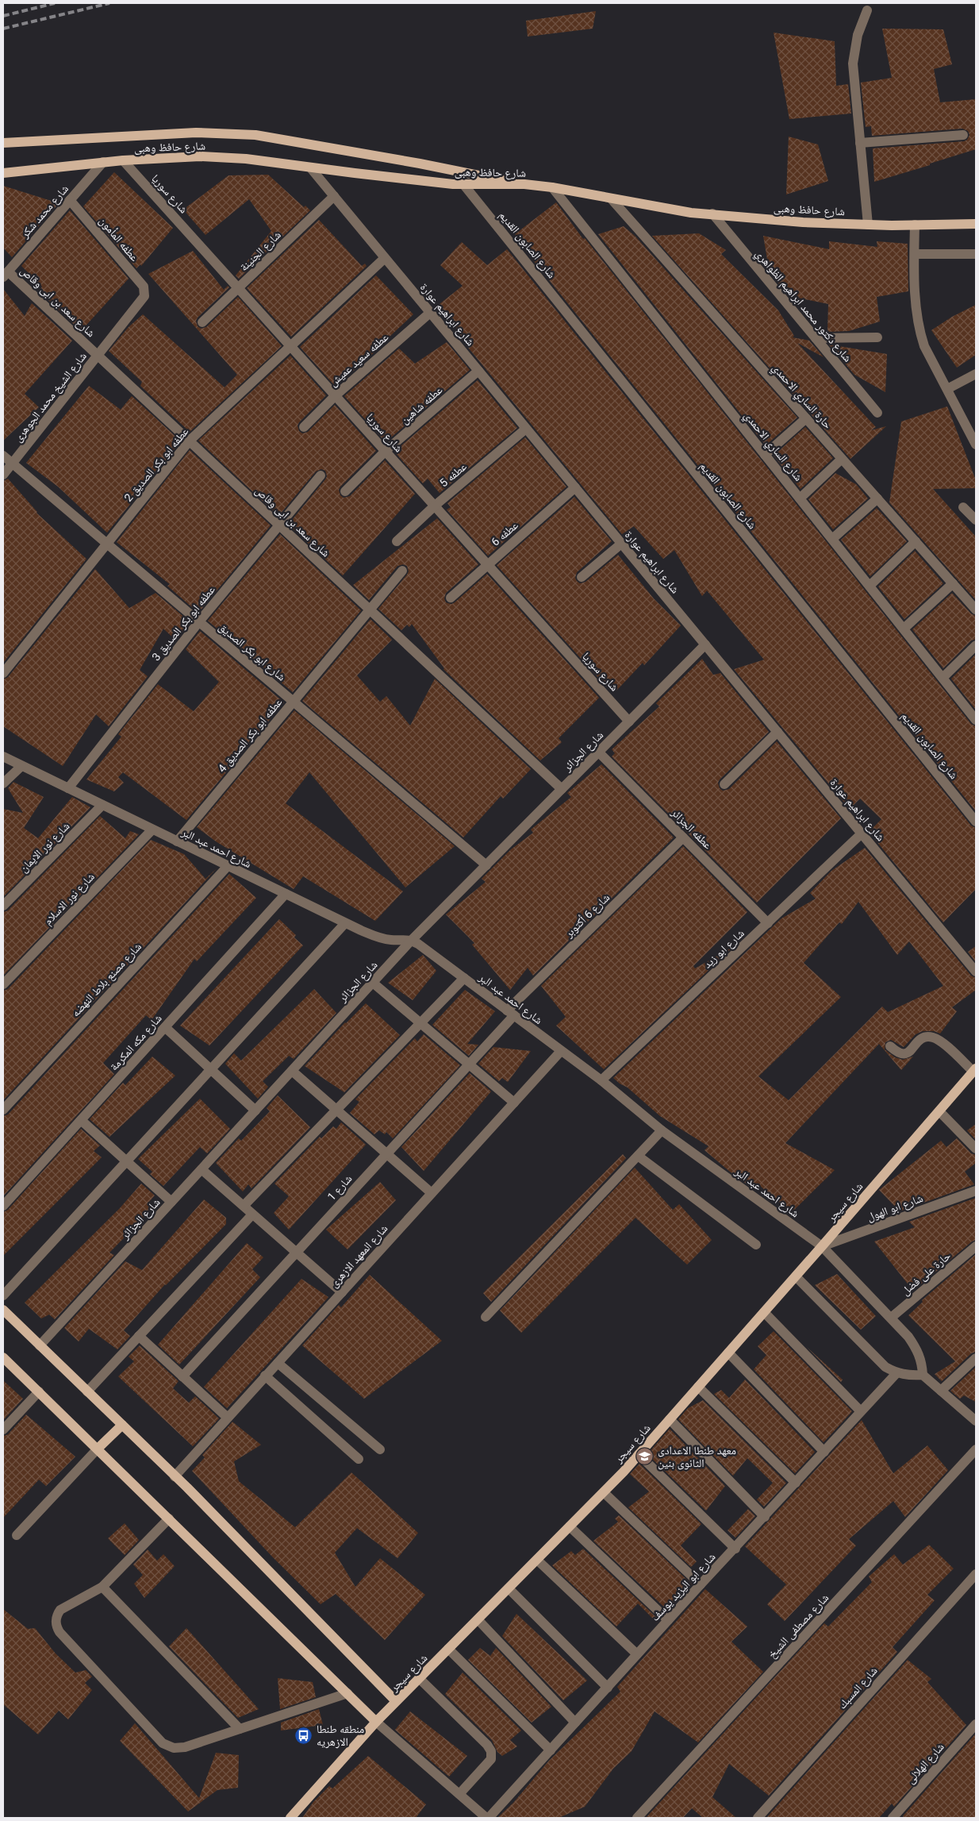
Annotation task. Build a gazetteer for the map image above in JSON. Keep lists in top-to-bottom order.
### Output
{
  "streets": {
    "main road": ["شارع حافظ وهبى", "شارع سيجر"],
    "street": [
      "شارع سوريا",
      "شارع محمد شكر",
      "عطفه المأمون",
      "شارع الصابون القديم",
      "شارع الجنينة",
      "شارع سعد بن ابى وقاص",
      "شارع دكتور محمد ابراهيم الظواهري",
      "شارع ابراهيم عوارة",
      "عطفه سعيد عميش",
      "حارة الساري الاحمدي",
      "شارع الشيخ محمد الجوهرى",
      "عطفه شاهين",
      "شارع الساري الاحمدي",
      "عطفه ابو بكر الصديق 2",
      "عطفه 5",
      "عطفه 6",
      "عطفه ابو بكر الصديق 3",
      "شارع ابو بكر الصديق",
      "عطفه ابو بكر الصديق 4",
      "شارع الجزائر",
      "عطفه الجزائر",
      "شارع نور الايمان",
      "شارع احمد عبد البر",
      "شارع نور الاسلام",
      "شارع 6 أكتوبر",
      "شارع ابو زيد",
      "شارع مصنع بلاط النهضه",
      "شارع مكه المكرمة",
      "شارع 1",
      "شارع ابو الهول",
      "شارع المعهد الازهرى",
      "حارة على فضل",
      "شارع ابو اليزيد يوسف",
      "شارع مصطفى الشيخ",
      "شارع المسبك",
      "شارع الهلالى"
    ]
  },
  "crossings": [
    ["شارع حافظ وهبى", "شارع سوريا"],
    ["شارع حافظ وهبى", "شارع محمد شكر"],
    ["شارع حافظ وهبى", "شارع الصابون القديم"],
    ["شارع حافظ وهبى", "شارع دكتور محمد ابراهيم الظواهري"],
    ["شارع حافظ وهبى", "شارع ابراهيم عوارة"],
    ["شارع حافظ وهبى", "حارة الساري الاحمدي"],
    ["شارع حافظ وهبى", "شارع الساري الاحمدي"],
    ["شارع سوريا", "شارع الجنينة"],
    ["شارع سوريا", "عطفه سعيد عميش"],
    ["شارع سوريا", "عطفه شاهين"],
    ["شارع سوريا", "عطفه ابو بكر الصديق 2"],
    ["شارع سوريا", "عطفه 5"],
    ["شارع سوريا", "عطفه 6"],
    ["شارع سوريا", "شارع الجزائر"],
    ["شارع محمد شكر", "عطفه المأمون"],
    ["شارع محمد شكر", "شارع سعد بن ابى وقاص"],
    ["عطفه المأمون", "شارع الشيخ محمد الجوهرى"],
    ["شارع الجنينة", "شارع ابراهيم عوارة"],
    ["شارع سعد بن ابى وقاص", "شارع الشيخ محمد الجوهرى"],
    ["شارع سعد بن ابى وقاص", "عطفه ابو بكر الصديق 2"],
    ["شارع سعد بن ابى وقاص", "عطفه ابو بكر الصديق 3"],
    ["شارع سعد بن ابى وقاص", "عطفه ابو بكر الصديق 4"],
    ["شارع سعد بن ابى وقاص", "شارع الجزائر"],
    ["شارع ابراهيم عوارة", "عطفه سعيد عميش"],
    ["شارع ابراهيم عوارة", "عطفه شاهين"],
    ["شارع ابراهيم عوارة", "عطفه ابو بكر الصديق 2"],
    ["شارع ابراهيم عوارة", "عطفه 5"],
    ["شارع ابراهيم عوارة", "عطفه 6"],
    ["شارع ابراهيم عوارة", "شارع الجزائر"],
    ["شارع ابراهيم عوارة", "شارع ابو زيد"],
    ["شارع الشيخ محمد الجوهرى", "شارع ابو بكر الصديق"],
    ["عطفه ابو بكر الصديق 2", "شارع ابو بكر الصديق"],
    ["عطفه ابو بكر الصديق 3", "شارع ابو بكر الصديق"],
    ["عطفه ابو بكر الصديق 3", "شارع احمد عبد البر"],
    ["شارع ابو بكر الصديق", "عطفه ابو بكر الصديق 4"],
    ["شارع ابو بكر الصديق", "شارع الجزائر"],
    ["عطفه ابو بكر الصديق 4", "شارع احمد عبد البر"],
    ["شارع الجزائر", "عطفه الجزائر"],
    ["شارع الجزائر", "شارع احمد عبد البر"],
    ["عطفه الجزائر", "شارع 6 أكتوبر"],
    ["عطفه الجزائر", "شارع ابو زيد"],
    ["شارع نور الايمان", "شارع احمد عبد البر"],
    ["شارع احمد عبد البر", "شارع نور الاسلام"],
    ["شارع احمد عبد البر", "شارع 6 أكتوبر"],
    ["شارع احمد عبد البر", "شارع ابو زيد"],
    ["شارع احمد عبد البر", "شارع مصنع بلاط النهضه"],
    ["شارع احمد عبد البر", "شارع مكه المكرمة"],
    ["شارع احمد عبد البر", "شارع 1"],
    ["شارع احمد عبد البر", "شارع سيجر"],
    ["شارع احمد عبد البر", "شارع ابو الهول"],
    ["شارع احمد عبد البر", "شارع المعهد الازهرى"],
    ["شارع احمد عبد البر", "حارة على فضل"],
    ["شارع 6 أكتوبر", "شارع 1"],
    ["شارع سيجر", "شارع ابو الهول"]
  ],
  "places": {
    "school or university": ["معهد طنطا الاعدادى الثانوى بنين"],
    "bus stop": ["منطقه طنطا الازهريه"]
  }
}
